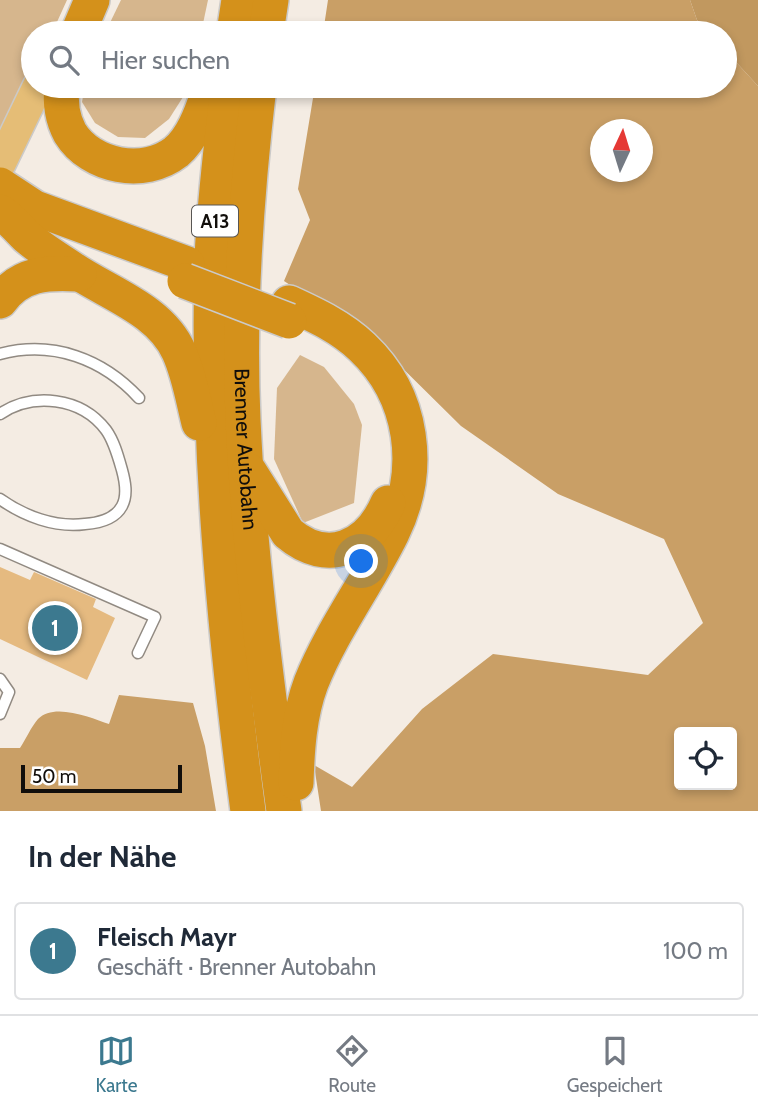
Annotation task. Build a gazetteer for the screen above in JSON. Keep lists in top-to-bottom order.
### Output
{
  "streets": {
    "highway": ["A13", "Brenner Autobahn"]
  },
  "scale_bar": "50 m",
  "north": "top",
  "page": {
    "search": "Hier suchen",
    "pins": "1",
    "scale": "50 m",
    "heading": "In der Nähe",
    "list": [
      {
        "mark": "1",
        "name": "Fleisch Mayr",
        "note": "Geschäft · Brenner Autobahn",
        "value": "100 m"
      }
    ],
    "nav": ["Karte", "Route", "Gespeichert"]
  }
}
